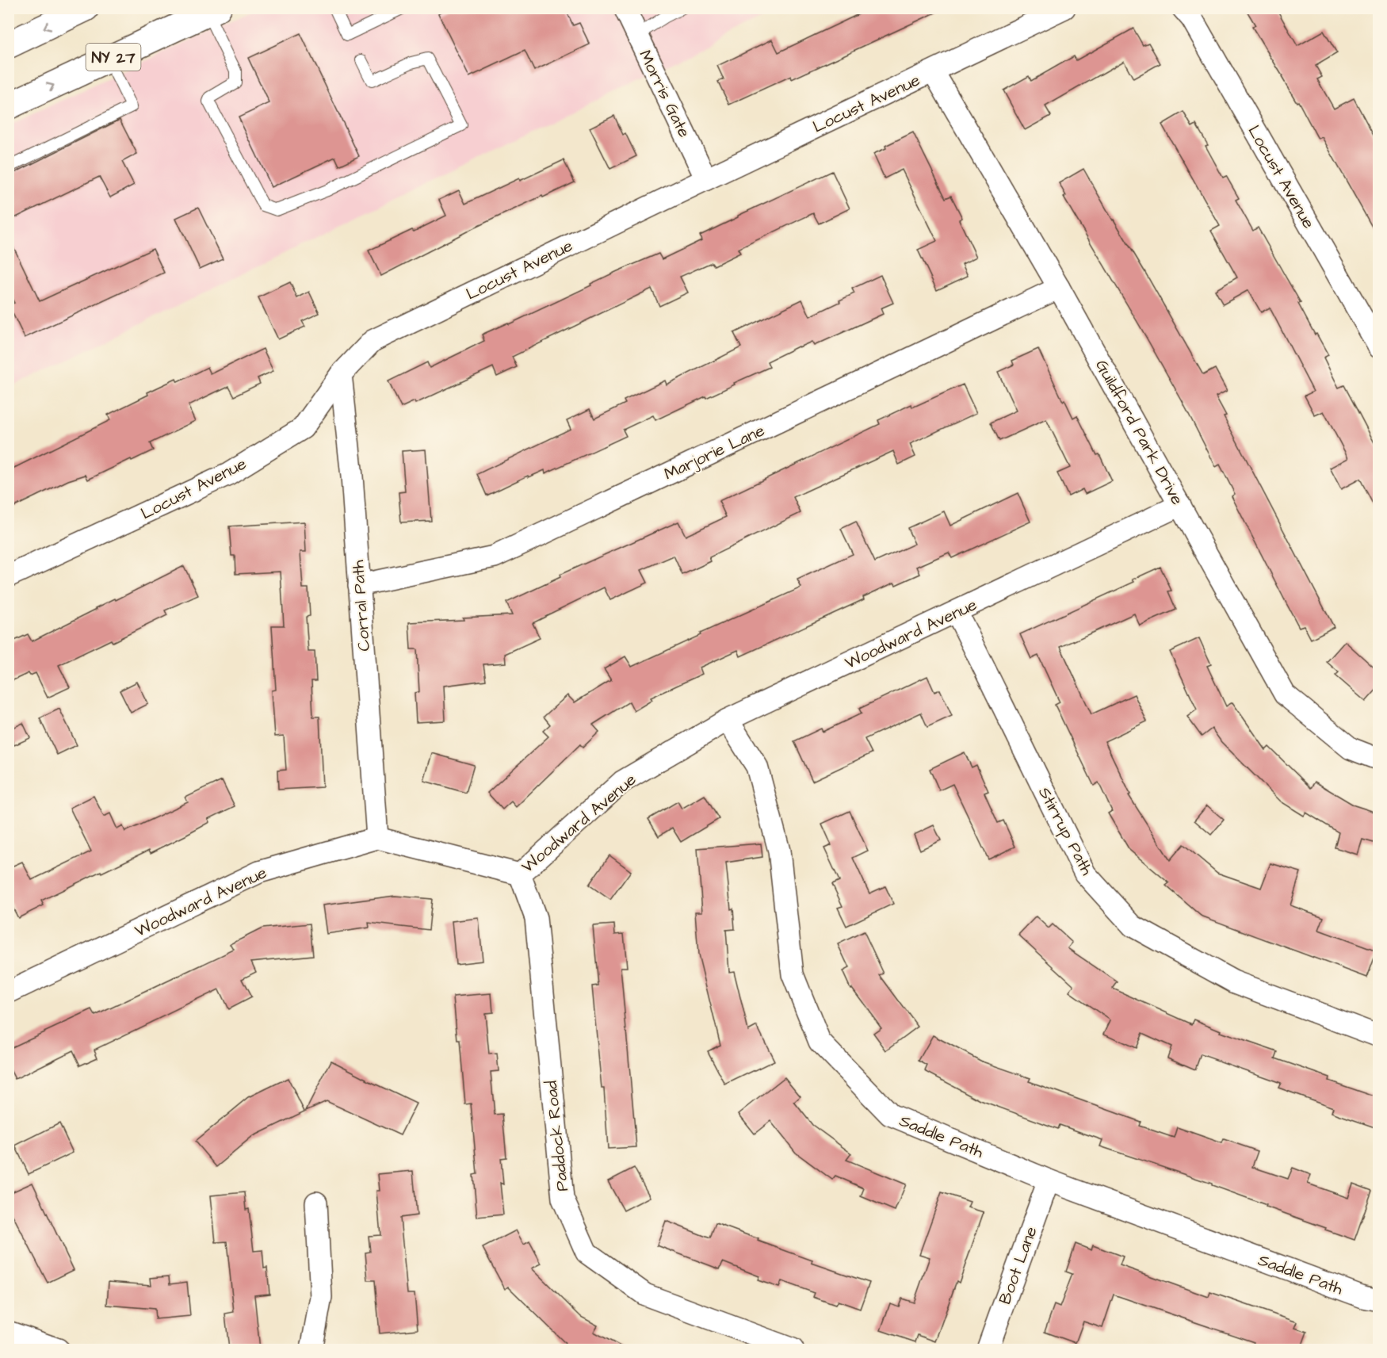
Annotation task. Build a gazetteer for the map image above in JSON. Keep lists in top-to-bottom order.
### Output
{
  "streets": {
    "highway": ["NY 27"],
    "street": [
      "Morris Gate",
      "Locust Avenue",
      "Guildford Park Drive",
      "Marjorie Lane",
      "Corral Path",
      "Woodward Avenue",
      "Stirrup Path",
      "Paddock Road",
      "Saddle Path",
      "Boot Lane"
    ]
  },
  "crossings": [
    ["Morris Gate", "Locust Avenue"],
    ["Locust Avenue", "Guildford Park Drive"],
    ["Locust Avenue", "Corral Path"],
    ["Guildford Park Drive", "Marjorie Lane"],
    ["Guildford Park Drive", "Woodward Avenue"],
    ["Marjorie Lane", "Corral Path"],
    ["Corral Path", "Woodward Avenue"],
    ["Woodward Avenue", "Stirrup Path"],
    ["Woodward Avenue", "Paddock Road"],
    ["Woodward Avenue", "Saddle Path"],
    ["Saddle Path", "Boot Lane"]
  ]
}
